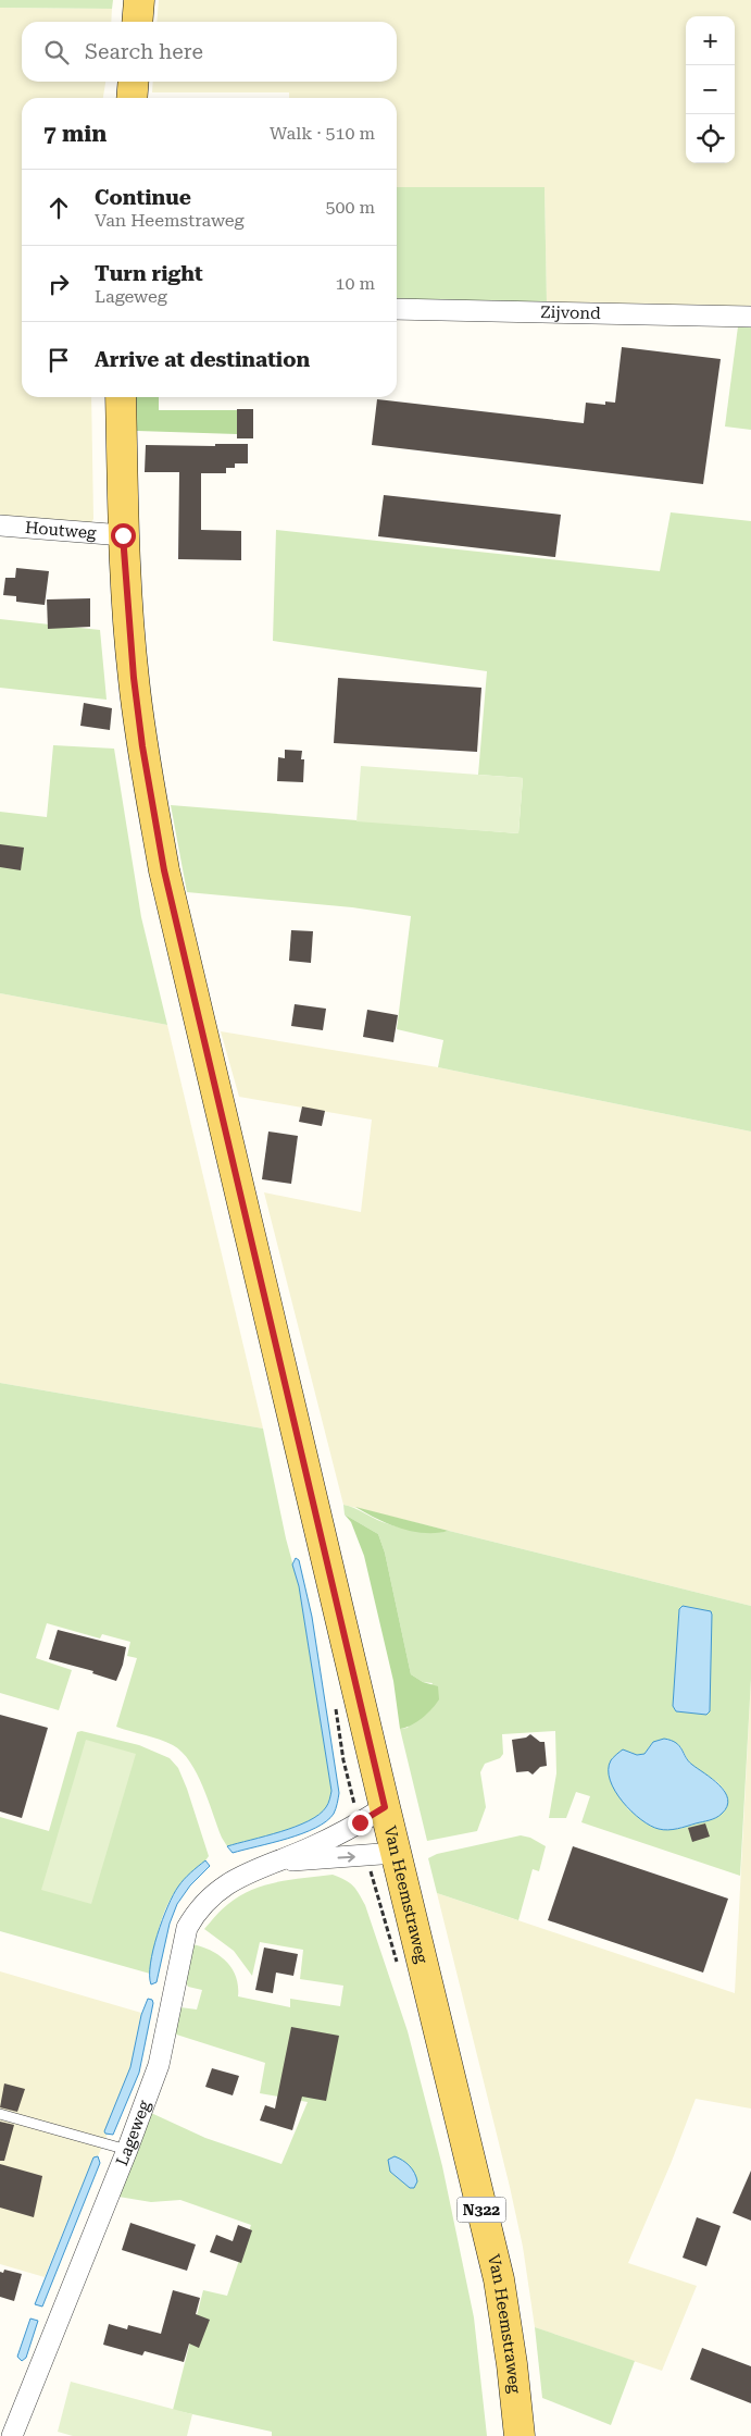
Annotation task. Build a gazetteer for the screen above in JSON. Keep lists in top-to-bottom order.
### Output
{
  "streets": {
    "main road": ["Van Heemstraweg", "N322"],
    "street": ["Zijvond", "Houtweg", "Lageweg"]
  },
  "crossings": [
    ["Houtweg", "Van Heemstraweg"],
    ["Van Heemstraweg", "Lageweg"]
  ],
  "page": {
    "map_buttons": ["+", "−"],
    "search": "Search here",
    "heading": ["7 min", "Walk · 510 m"],
    "list": [
      ["Continue", "Van Heemstraweg", "500 m"],
      ["Turn right", "Lageweg", "10 m"],
      "Arrive at destination"
    ]
  }
}
